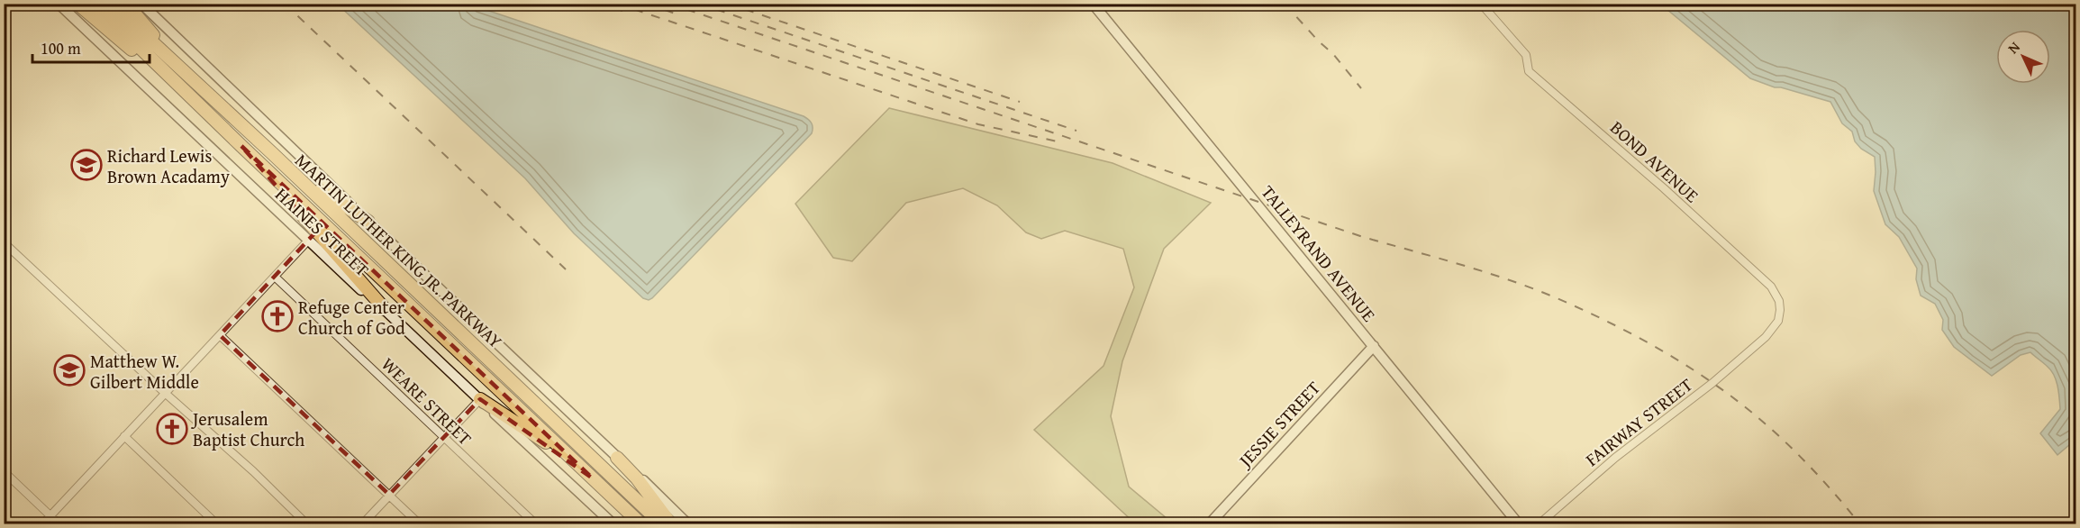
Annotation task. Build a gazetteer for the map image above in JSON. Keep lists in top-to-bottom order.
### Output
{
  "streets": {
    "highway": ["MARTIN LUTHER KING JR. PARKWAY"],
    "street": [
      "BOND AVENUE",
      "HAINES STREET",
      "TALLEYRAND AVENUE",
      "WEARE STREET",
      "FAIRWAY STREET",
      "JESSIE STREET"
    ]
  },
  "crossings": [
    ["BOND AVENUE", "FAIRWAY STREET"],
    ["TALLEYRAND AVENUE", "JESSIE STREET"]
  ],
  "places": {
    "school or university": ["Richard Lewis Brown Acadamy", "Matthew W. Gilbert Middle"],
    "church": ["Refuge Center Church of God", "Jerusalem Baptist Church"]
  },
  "scale_bar": "100 m",
  "north": "top left"
}
